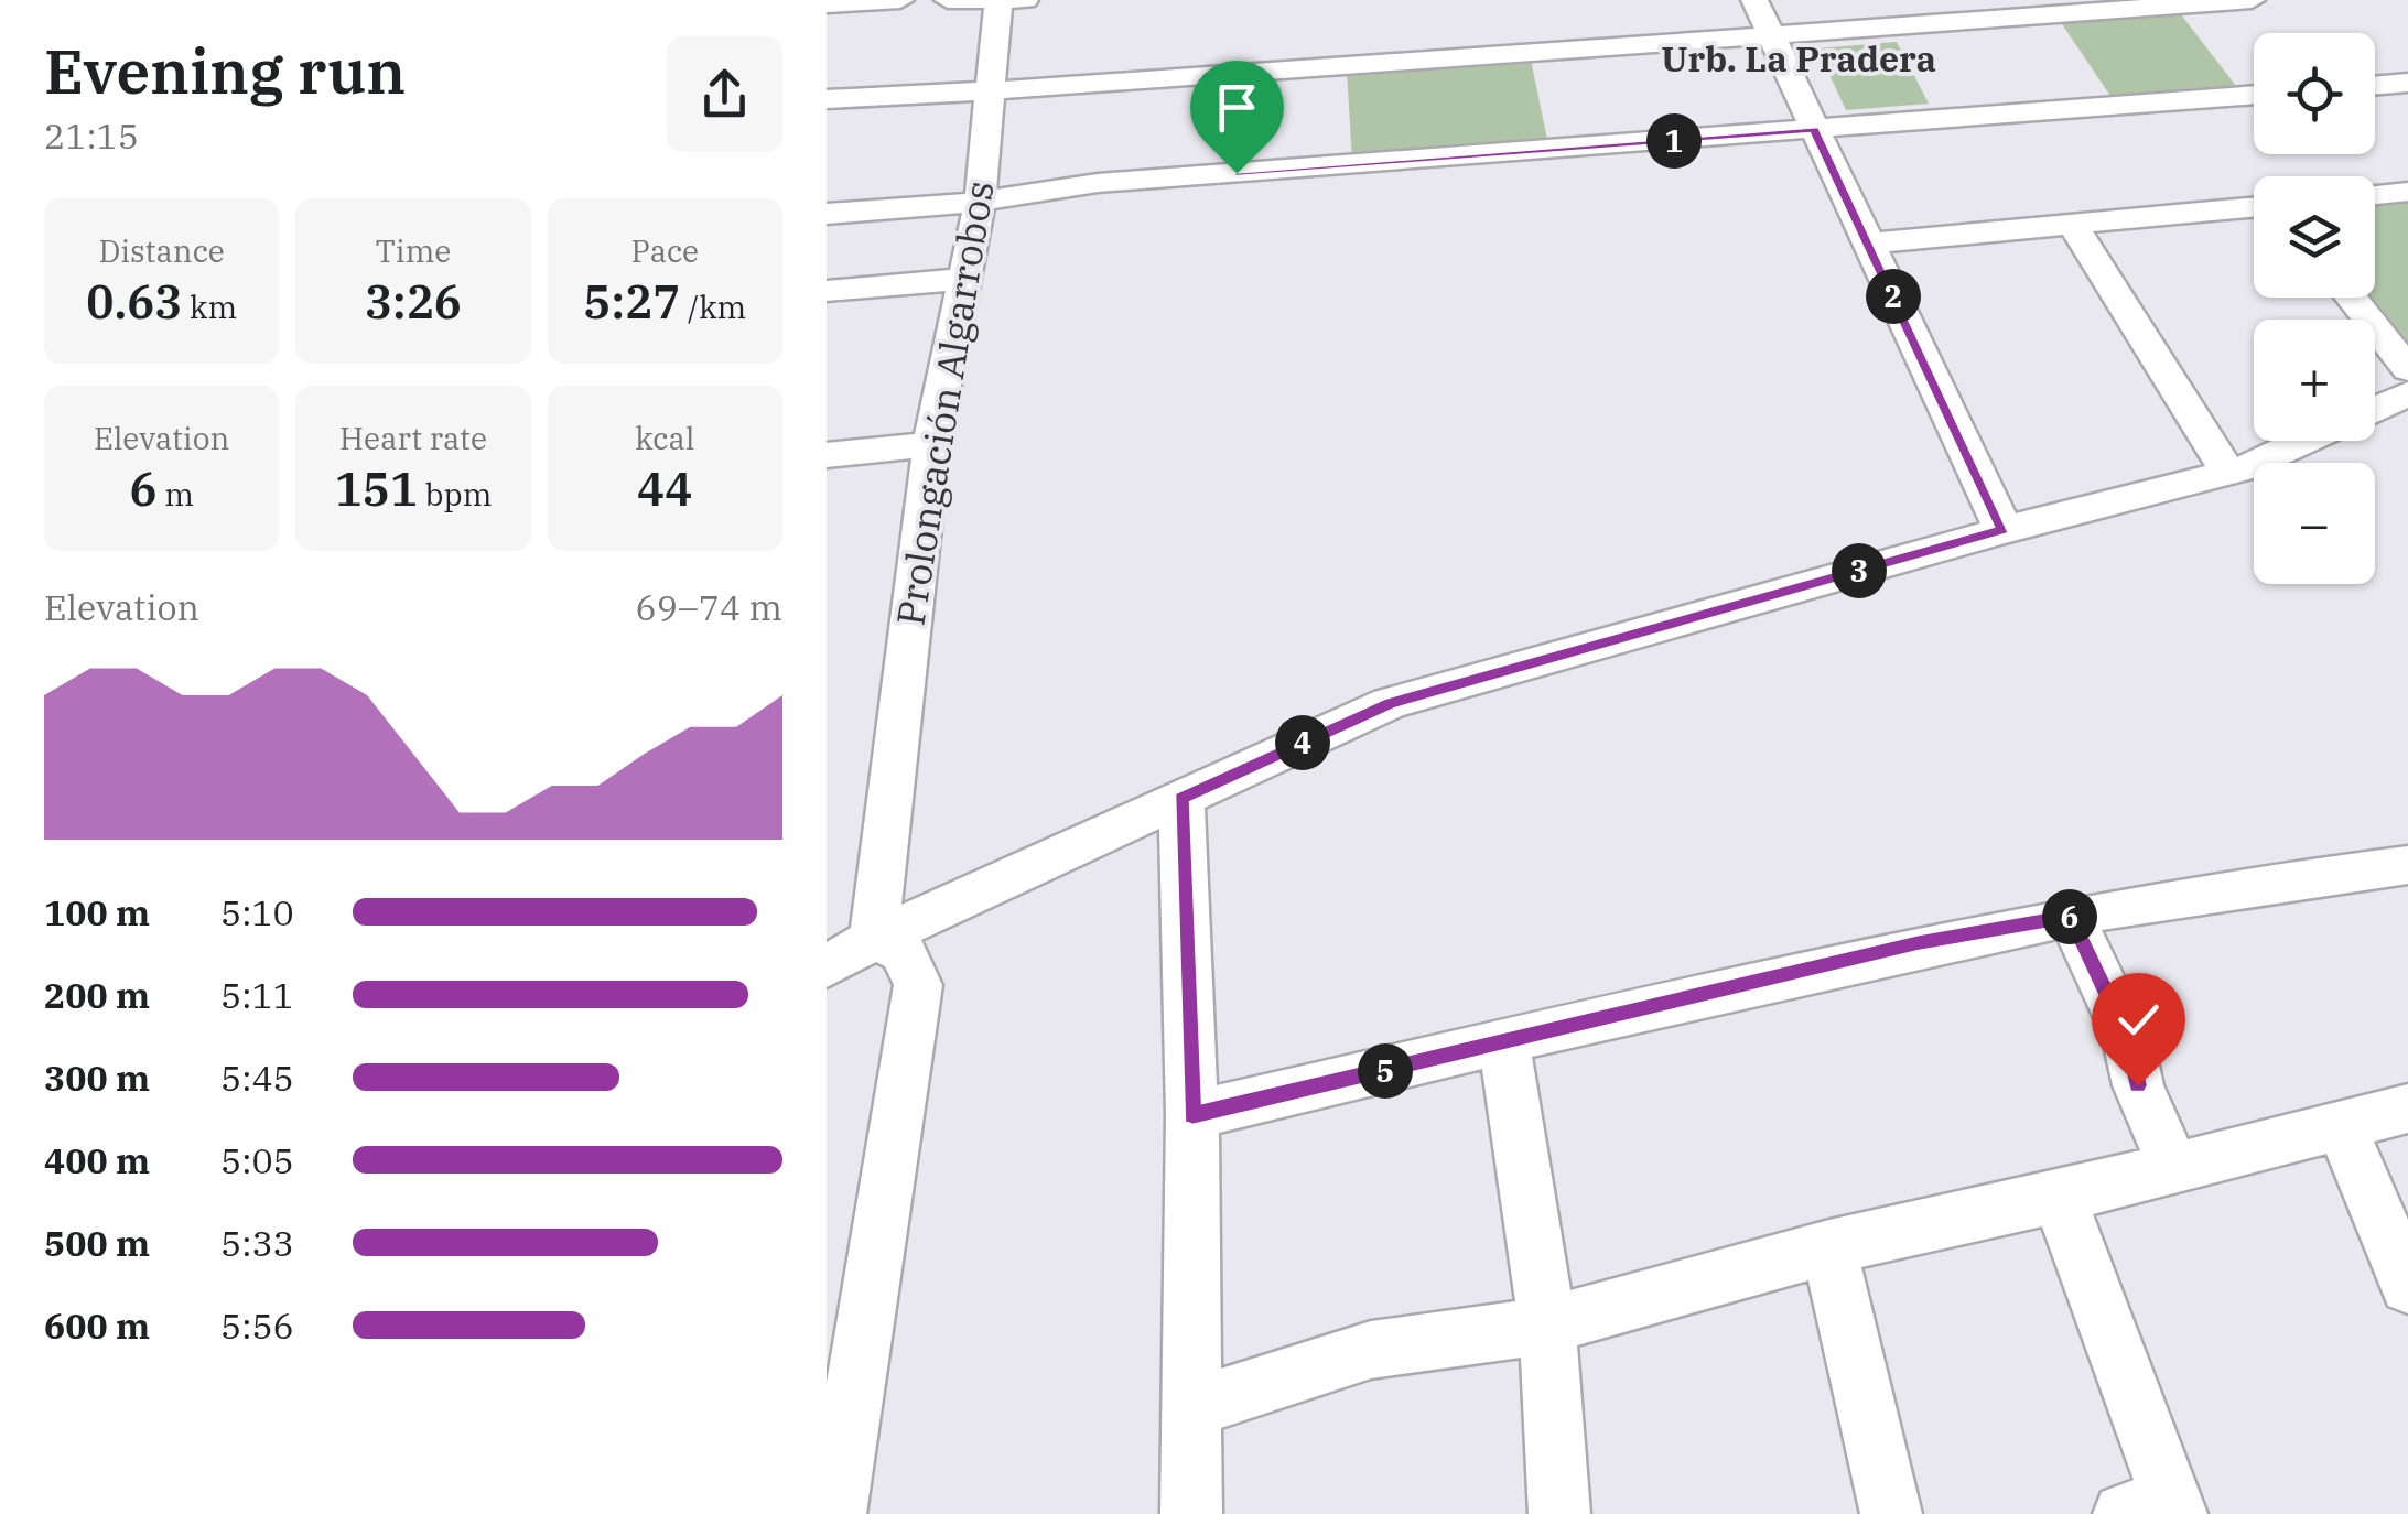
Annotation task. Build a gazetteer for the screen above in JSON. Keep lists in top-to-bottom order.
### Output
{
  "streets": {
    "street": ["Prolongación Algarrobos"]
  },
  "districts": ["Urb. La Pradera"],
  "page": {
    "heading": ["Evening run", "21:15"],
    "map_buttons": ["+", "−"],
    "pins": [
      "1",
      "2",
      "3",
      "4",
      "6",
      "5"
    ],
    "stats": [
      ["Distance", "0.63 km"],
      ["Time", "3:26"],
      ["Pace", "5:27 /km"],
      ["Elevation", "6 m"],
      ["Heart rate", "151 bpm"],
      ["kcal", "44"]
    ],
    "chart": ["Elevation", "69–74 m"],
    "list": [
      {
        "name": "100 m",
        "note": "5:10"
      },
      {
        "name": "200 m",
        "note": "5:11"
      },
      {
        "name": "300 m",
        "note": "5:45"
      },
      {
        "name": "400 m",
        "note": "5:05"
      },
      {
        "name": "500 m",
        "note": "5:33"
      },
      {
        "name": "600 m",
        "note": "5:56"
      }
    ]
  }
}
